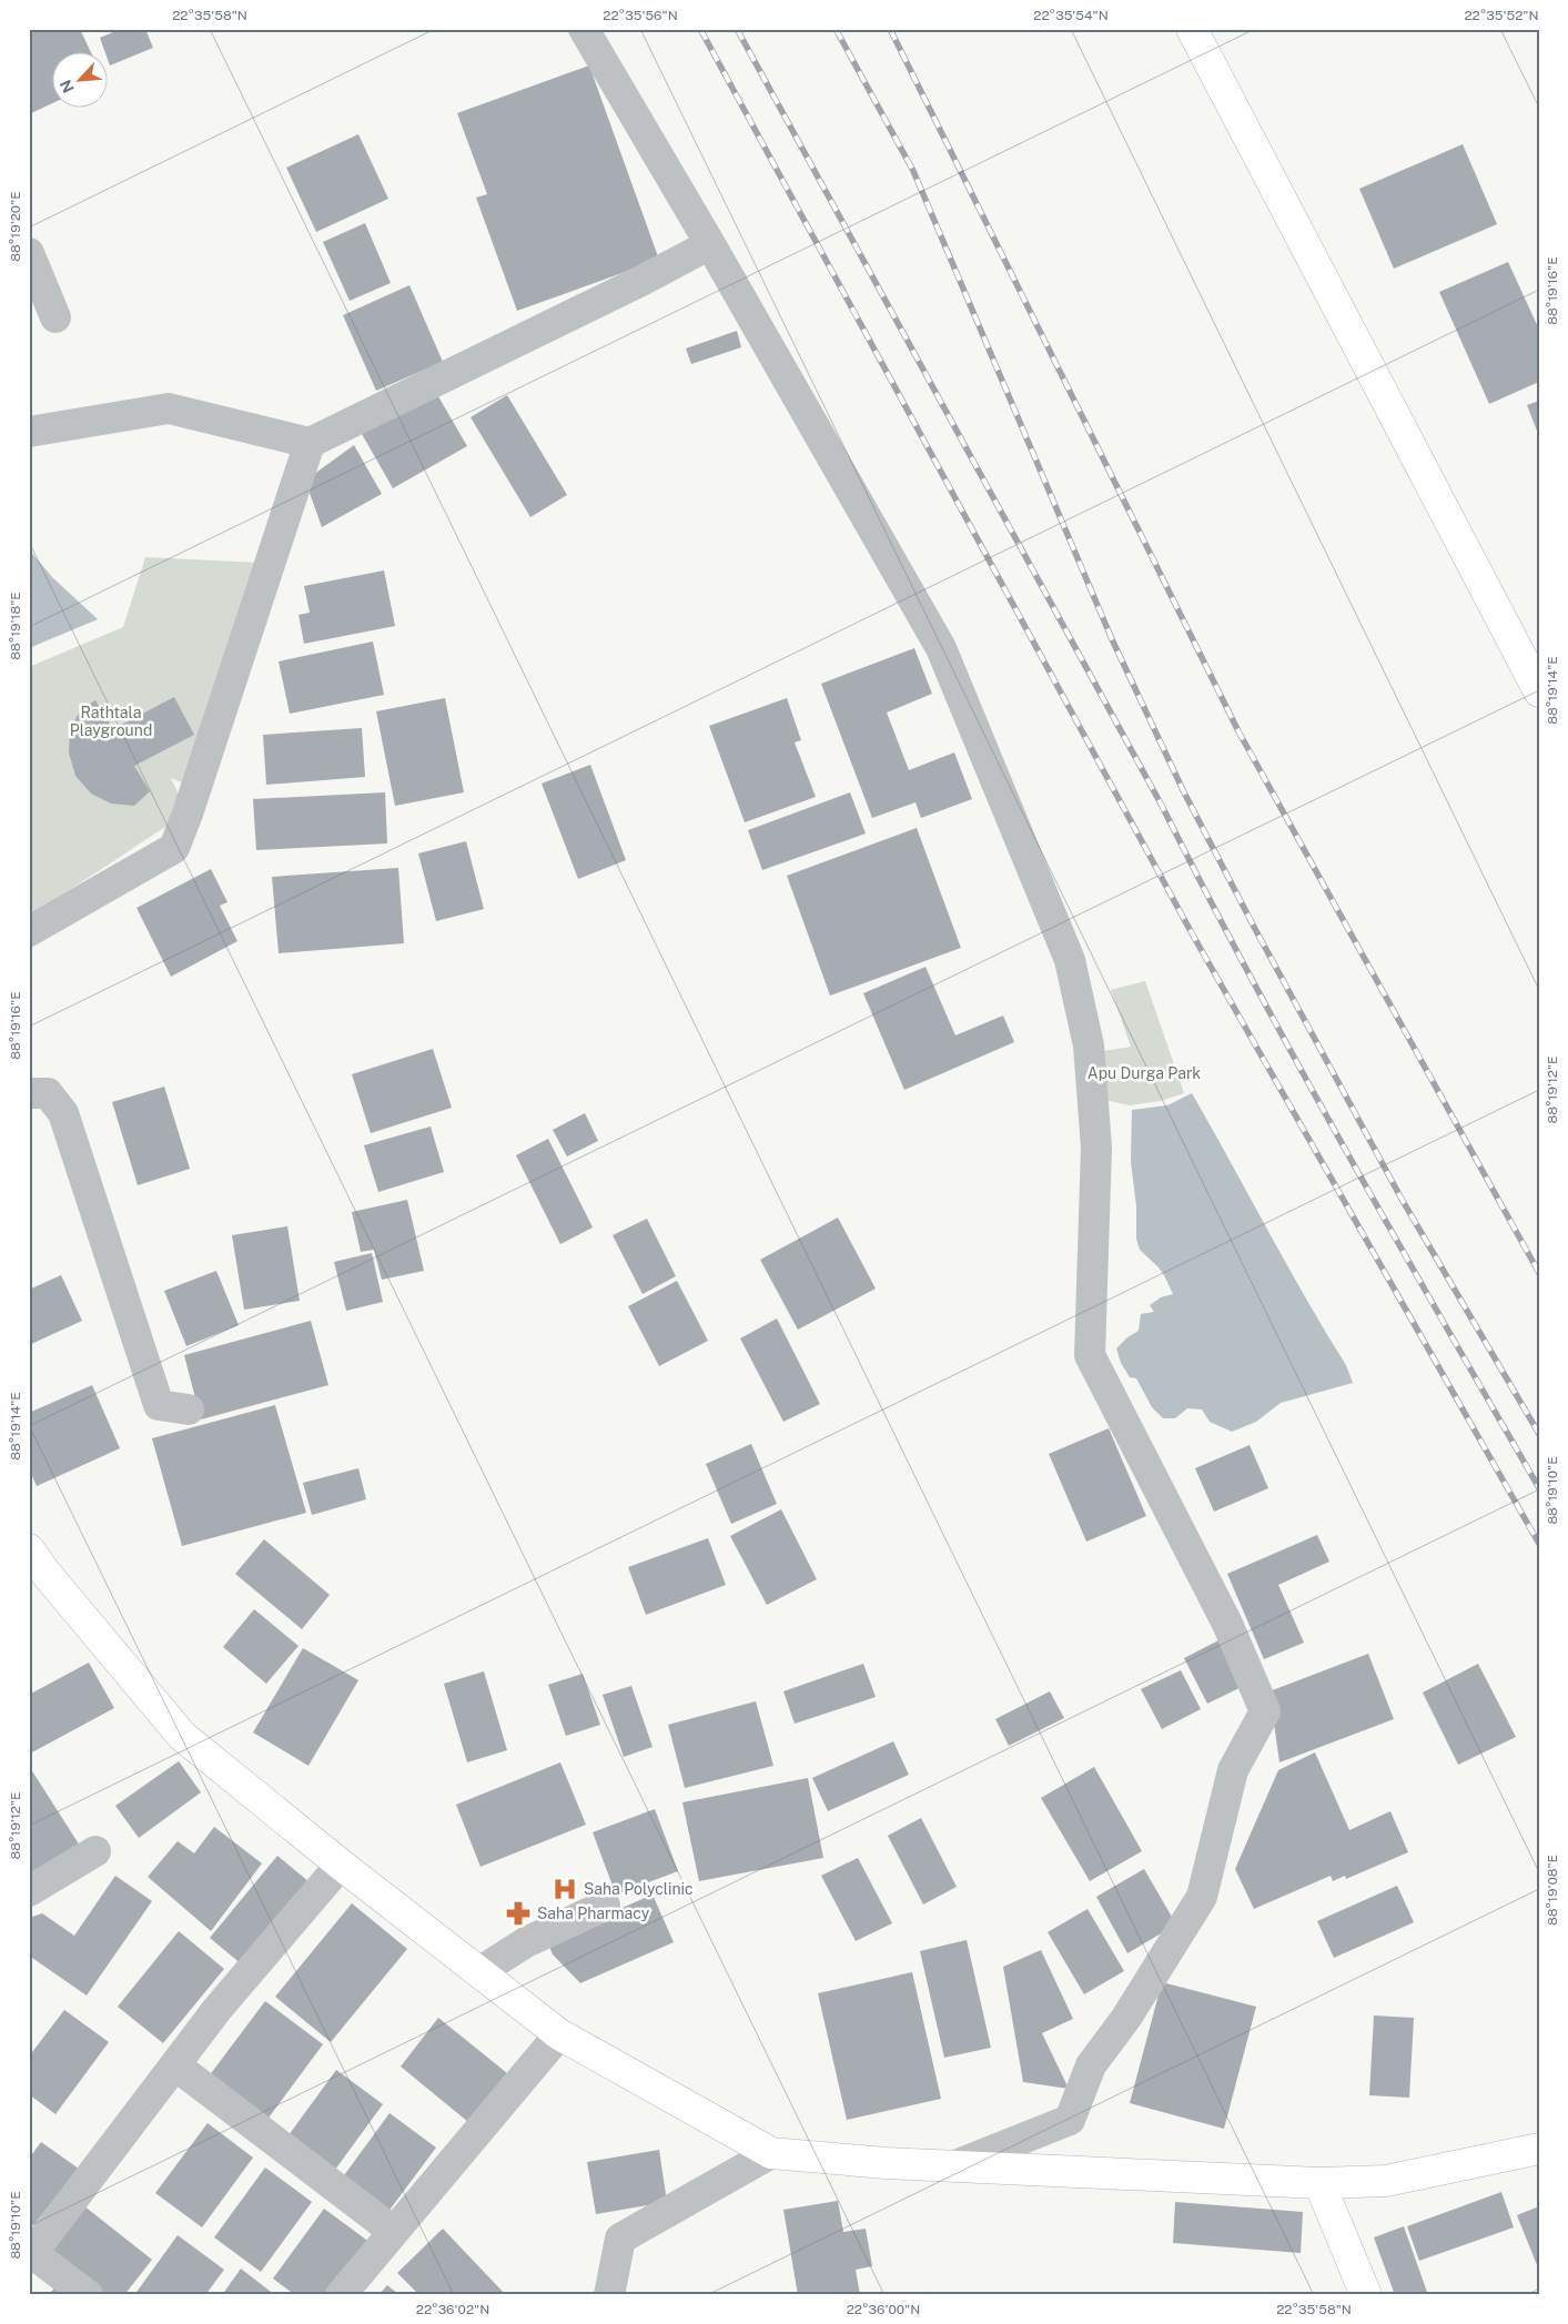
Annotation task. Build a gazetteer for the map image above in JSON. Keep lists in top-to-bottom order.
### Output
{
  "parks": ["Rathtala Playground", "Apu Durga Park"],
  "places": {
    "hospital": ["Saha Polyclinic"],
    "pharmacy": ["Saha Pharmacy"]
  },
  "north": "bottom left",
  "coordinates": [
    "22°35'58\"N",
    "22°35'56\"N",
    "22°35'54\"N",
    "22°35'52\"N",
    "88°19'20\"E",
    "88°19'16\"E",
    "88°19'18\"E",
    "88°19'14\"E",
    "88°19'12\"E",
    "88°19'10\"E",
    "88°19'08\"E",
    "22°36'02\"N",
    "22°36'00\"N"
  ]
}
